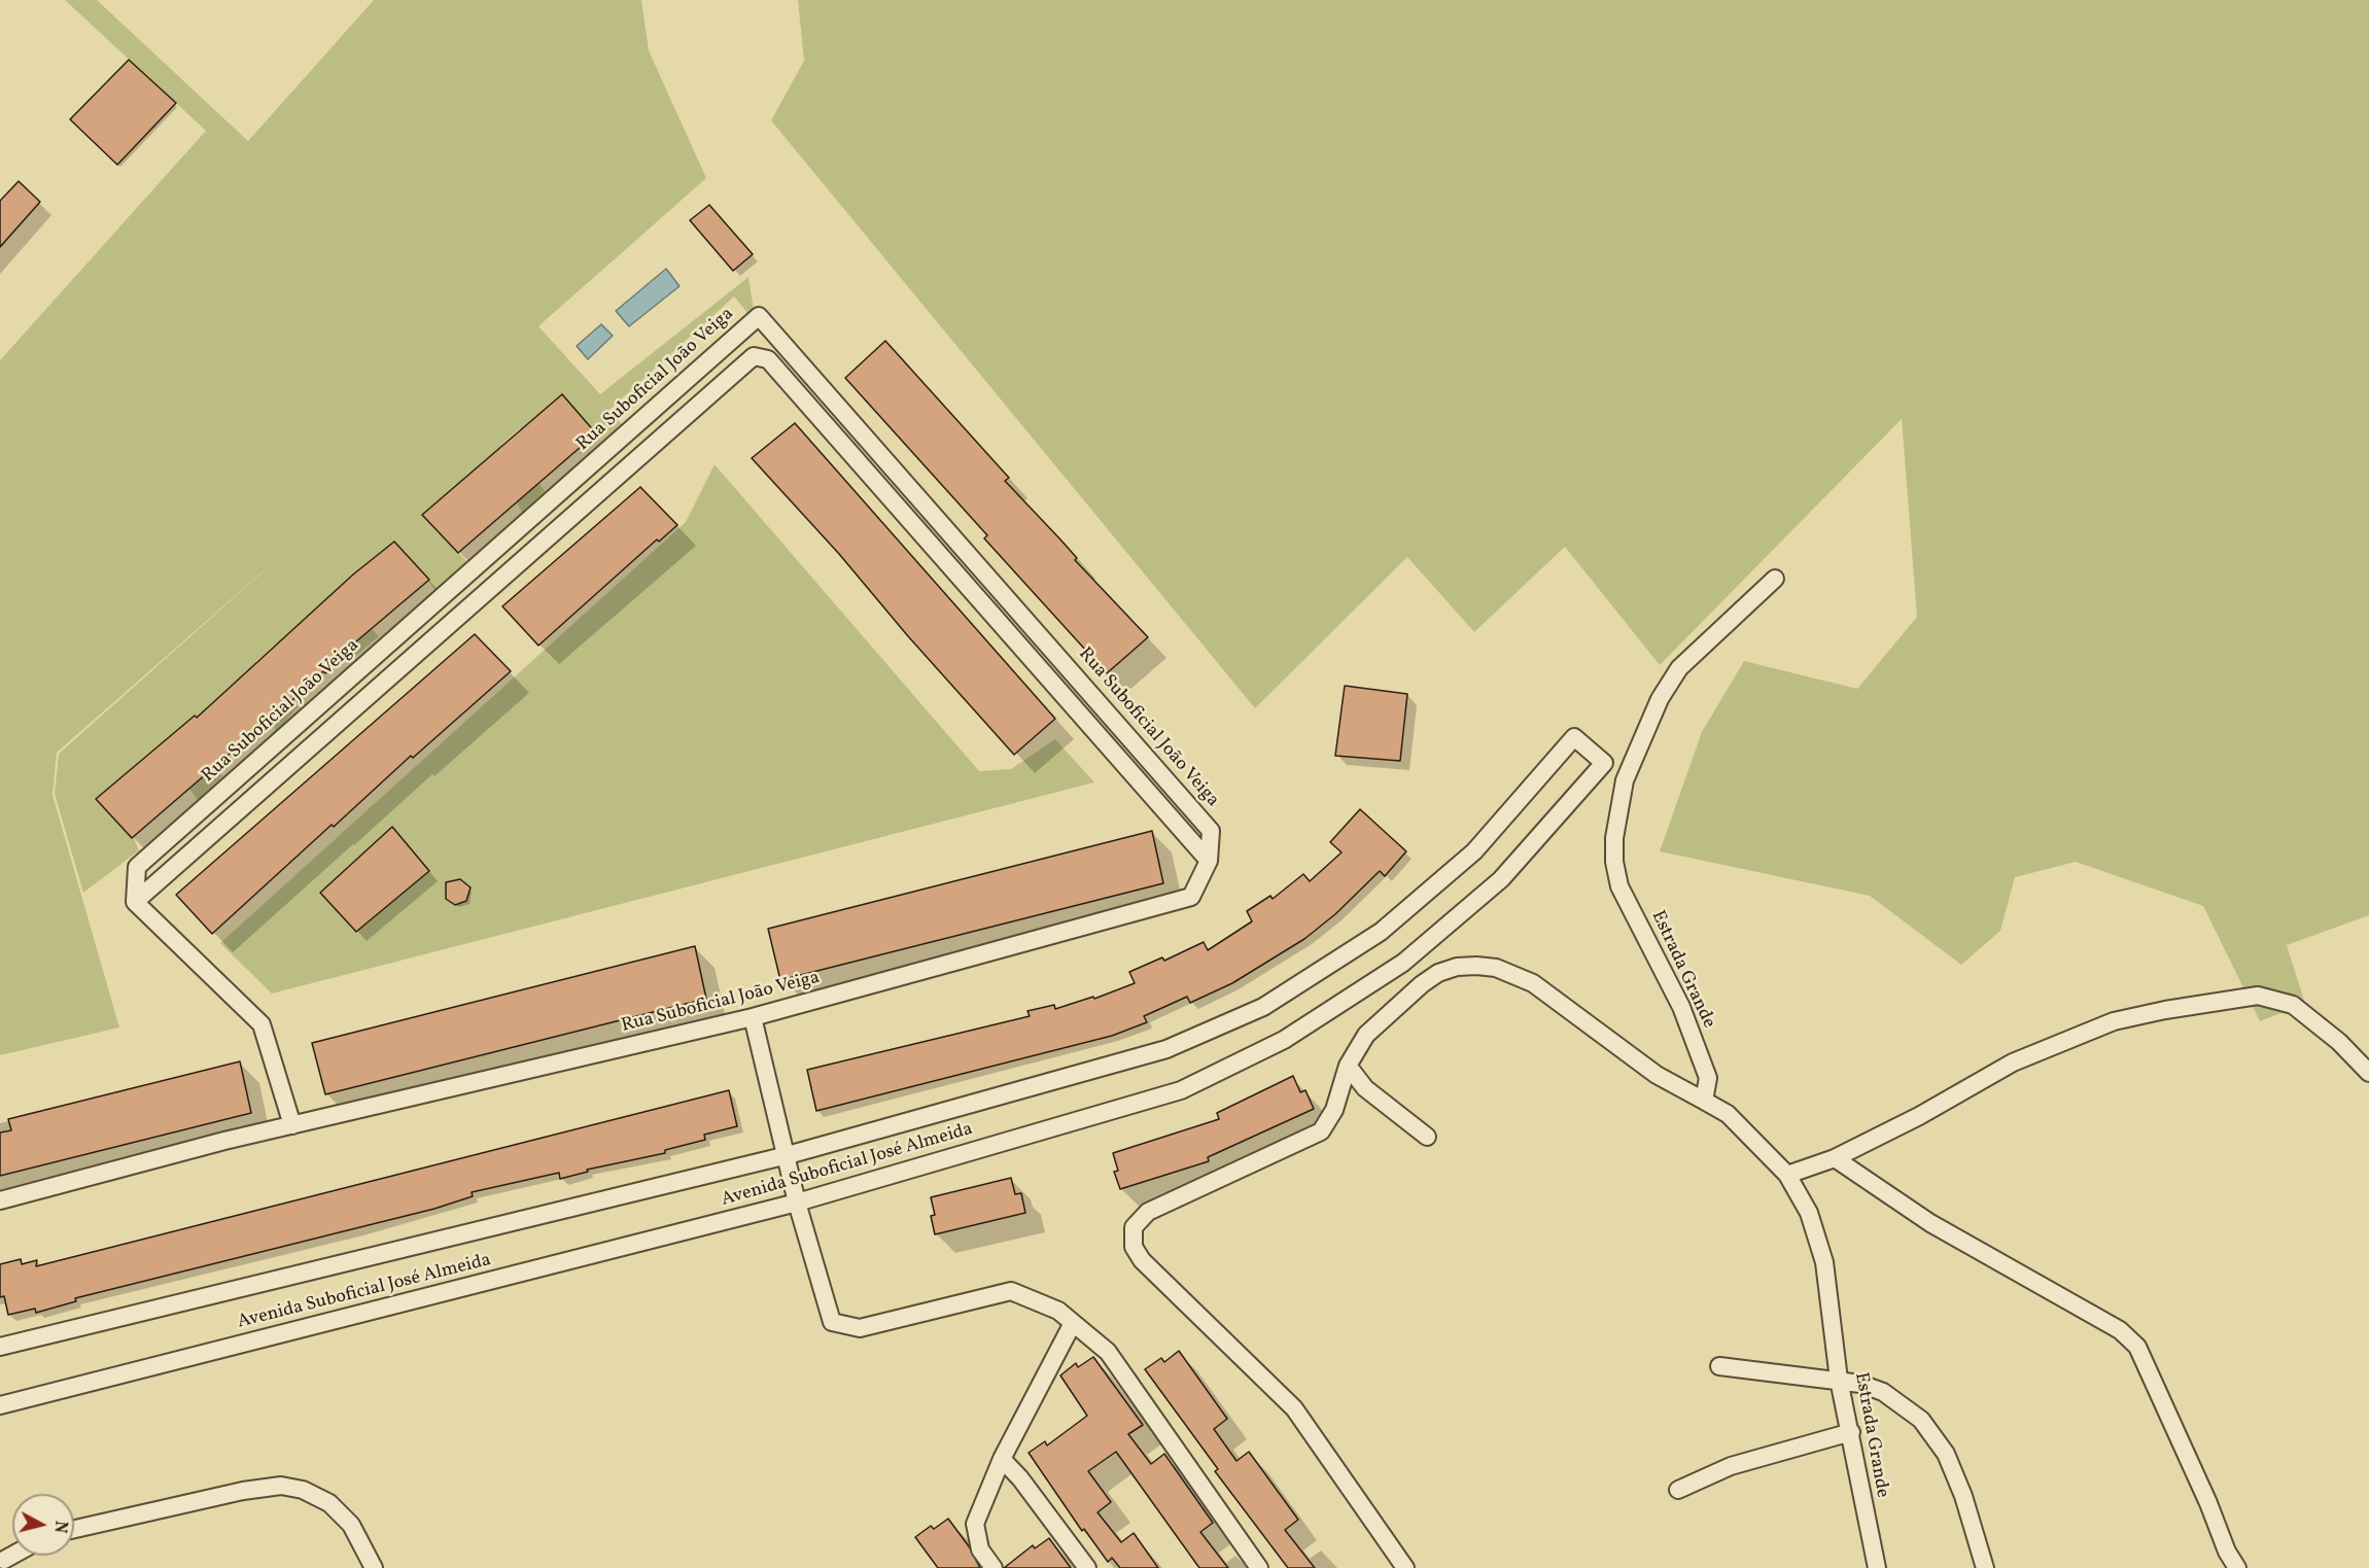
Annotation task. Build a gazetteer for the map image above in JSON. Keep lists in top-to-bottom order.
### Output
{
  "streets": {
    "street": ["Rua Suboficial João Veiga", "Estrada Grande", "Avenida Suboficial José Almeida"]
  },
  "north": "right"
}
